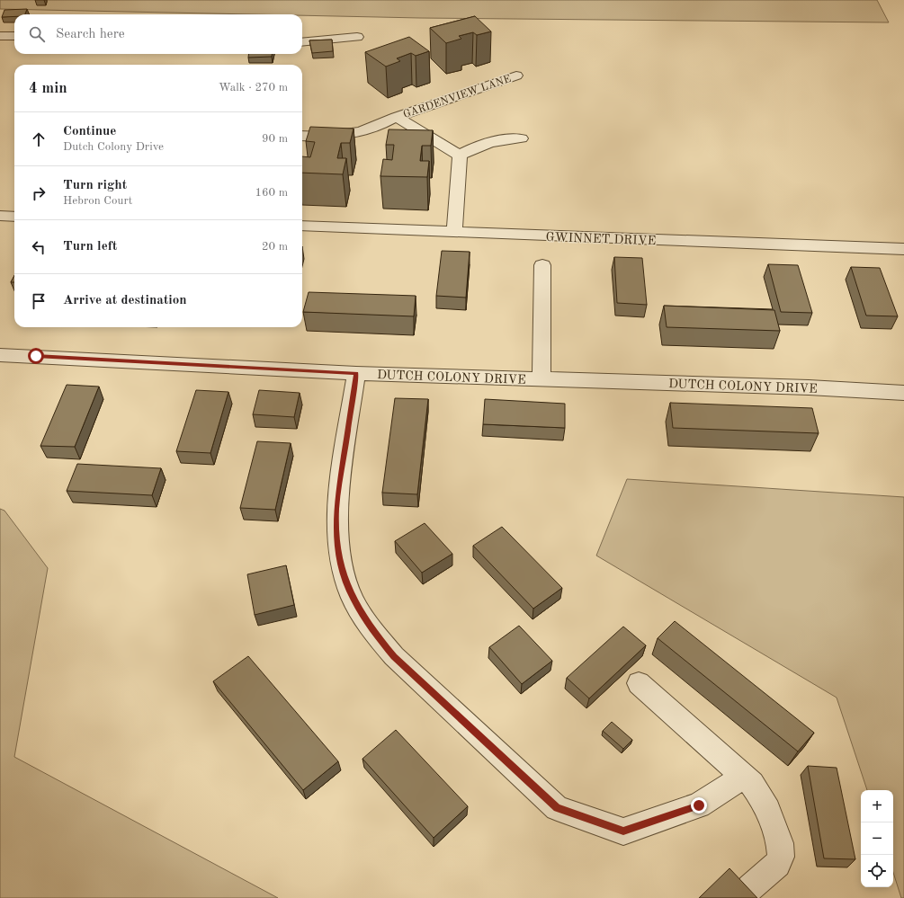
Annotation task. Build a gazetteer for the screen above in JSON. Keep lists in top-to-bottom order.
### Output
{
  "streets": {
    "street": ["GARDENVIEW LANE", "GWINNET DRIVE", "DUTCH COLONY DRIVE"]
  },
  "page": {
    "search": "Search here",
    "heading": ["4 min", "Walk · 270 m"],
    "list": [
      ["Continue", "Dutch Colony Drive", "90 m"],
      ["Turn right", "Hebron Court", "160 m"],
      ["Turn left", "20 m"],
      "Arrive at destination"
    ],
    "map_buttons": ["+", "−"]
  }
}
